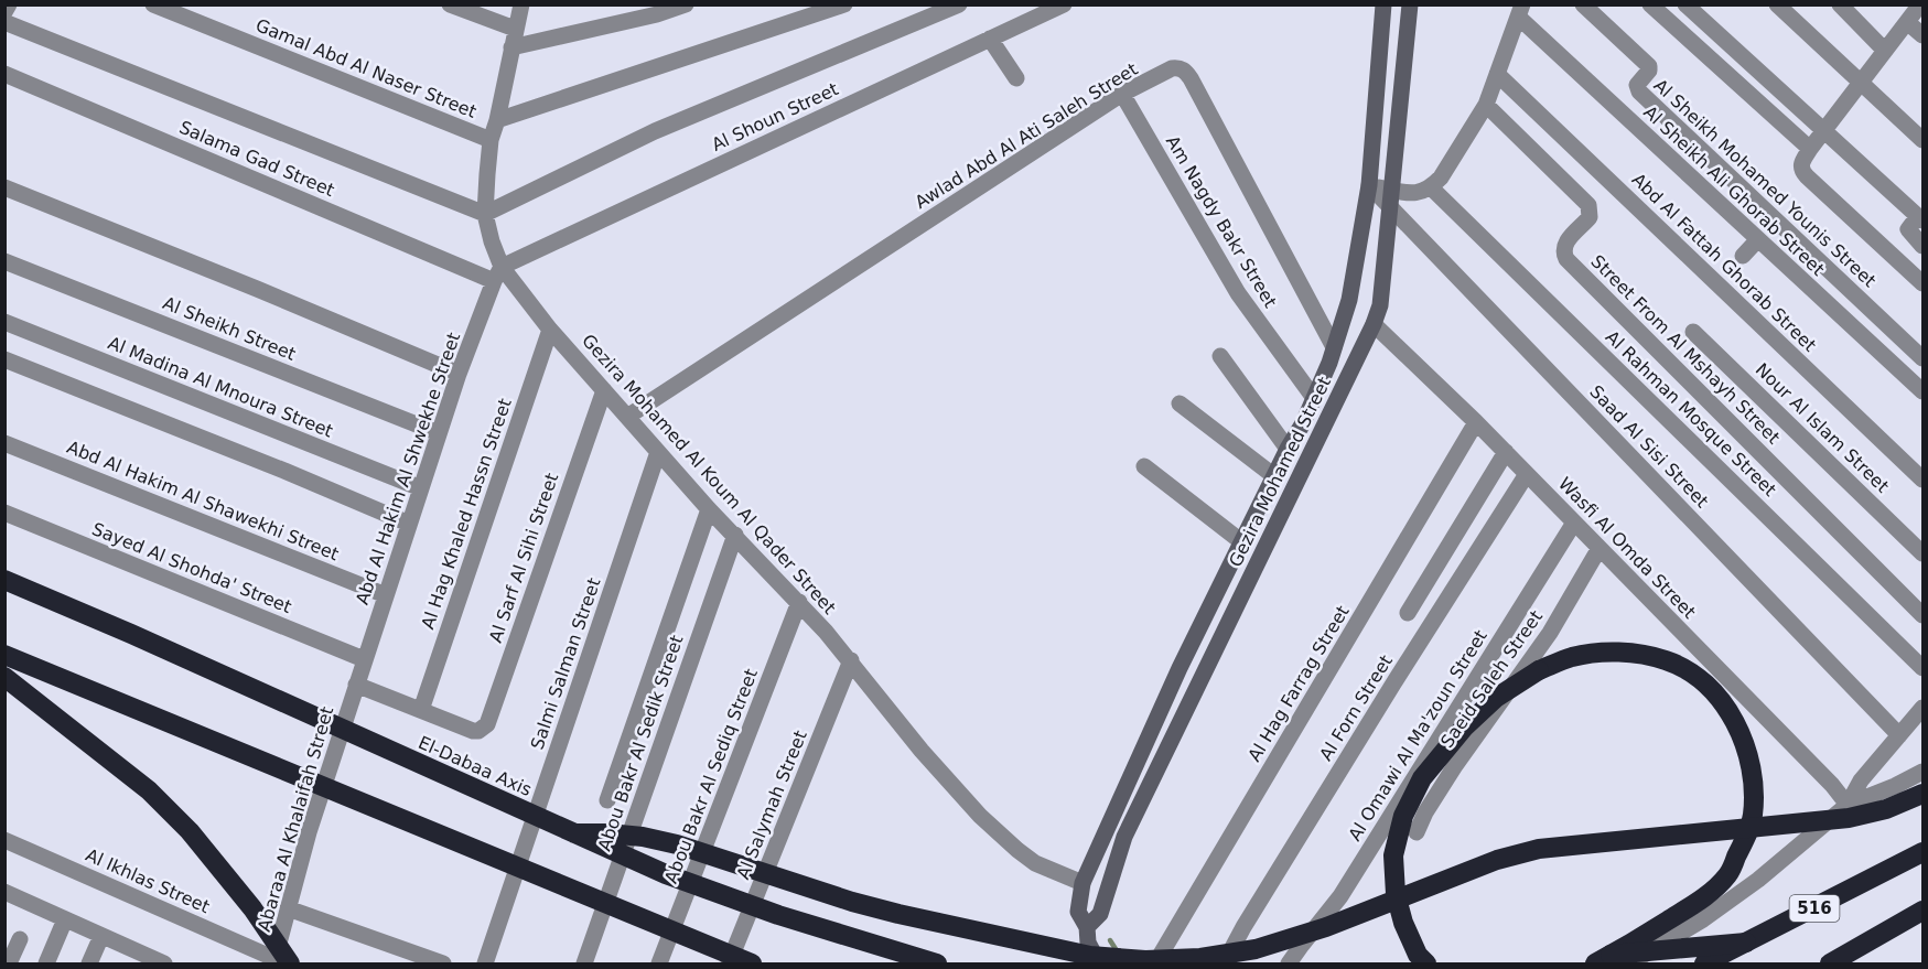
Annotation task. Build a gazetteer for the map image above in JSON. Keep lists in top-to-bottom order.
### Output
{
  "streets": {
    "highway": ["El-Dabaa Axis", "516"],
    "main road": ["Gezira Mohamed Street"],
    "street": [
      "Gamal Abd Al Naser Street",
      "Al Shoun Street",
      "Awlad Abd Al Ati Saleh Street",
      "Salama Gad Street",
      "Al Sheikh Mohamed Younis Street",
      "Al Sheikh Ali Ghorab Street",
      "Am Nagdy Bakr Street",
      "Abd Al Fattah Ghorab Street",
      "Al Sheikh Street",
      "Street From Al Mshayh Street",
      "Al Madina Al Mnoura Street",
      "Al Rahman Mosque Street",
      "Nour Al Islam Street",
      "Saad Al Sisi Street",
      "Abd Al Hakim Al Shwekhe Street",
      "Gezira Mohamed Al Koum Al Qader Street",
      "Abd Al Hakim Al Shawekhi Street",
      "Al Hag Khaled Hassn Street",
      "Wasfi Al Omda Street",
      "Al Sarf Al Sihi Street",
      "Sayed Al Shohda' Street",
      "Salmi Salman Street",
      "Saeid Saleh Street",
      "Al Hag Farrag Street",
      "Al Forn Street",
      "Al Omawi Al Ma'zoun Street",
      "Abou Bakr Al Sedik Street",
      "Abou Bakr Al Sediq Street",
      "Al Salymah Street",
      "Abaraa Al Khalaifah Street",
      "Al Ikhlas Street"
    ]
  },
  "crossings": [
    ["Gamal Abd Al Naser Street", "Gezira Mohamed Al Koum Al Qader Street"],
    ["Al Shoun Street", "Salama Gad Street"],
    ["Al Shoun Street", "Abd Al Hakim Al Shwekhe Street"],
    ["Al Shoun Street", "Gezira Mohamed Al Koum Al Qader Street"],
    ["Awlad Abd Al Ati Saleh Street", "Am Nagdy Bakr Street"],
    ["Awlad Abd Al Ati Saleh Street", "Gezira Mohamed Street"],
    ["Awlad Abd Al Ati Saleh Street", "Gezira Mohamed Al Koum Al Qader Street"],
    ["Salama Gad Street", "Abd Al Hakim Al Shwekhe Street"],
    ["Salama Gad Street", "Gezira Mohamed Al Koum Al Qader Street"],
    ["Am Nagdy Bakr Street", "Gezira Mohamed Street"],
    ["Al Sheikh Street", "Abd Al Hakim Al Shwekhe Street"],
    ["Al Madina Al Mnoura Street", "Abd Al Hakim Al Shwekhe Street"],
    ["Saad Al Sisi Street", "Gezira Mohamed Street"],
    ["Abd Al Hakim Al Shwekhe Street", "Gezira Mohamed Al Koum Al Qader Street"],
    ["Abd Al Hakim Al Shwekhe Street", "Abd Al Hakim Al Shawekhi Street"],
    ["Abd Al Hakim Al Shwekhe Street", "Sayed Al Shohda' Street"],
    ["Abd Al Hakim Al Shwekhe Street", "Abaraa Al Khalaifah Street"],
    ["Gezira Mohamed Street", "Gezira Mohamed Al Koum Al Qader Street"],
    ["Gezira Mohamed Street", "Wasfi Al Omda Street"],
    ["Gezira Mohamed Al Koum Al Qader Street", "Al Hag Khaled Hassn Street"],
    ["Gezira Mohamed Al Koum Al Qader Street", "Al Sarf Al Sihi Street"],
    ["Gezira Mohamed Al Koum Al Qader Street", "Salmi Salman Street"],
    ["Gezira Mohamed Al Koum Al Qader Street", "Abou Bakr Al Sedik Street"],
    ["Gezira Mohamed Al Koum Al Qader Street", "Abou Bakr Al Sediq Street"],
    ["Gezira Mohamed Al Koum Al Qader Street", "Al Salymah Street"],
    ["Al Hag Khaled Hassn Street", "Al Sarf Al Sihi Street"],
    ["Wasfi Al Omda Street", "Saeid Saleh Street"],
    ["Wasfi Al Omda Street", "Al Hag Farrag Street"],
    ["Wasfi Al Omda Street", "Al Forn Street"],
    ["Wasfi Al Omda Street", "Al Omawi Al Ma'zoun Street"],
    ["Abaraa Al Khalaifah Street", "Al Ikhlas Street"]
  ]
}
